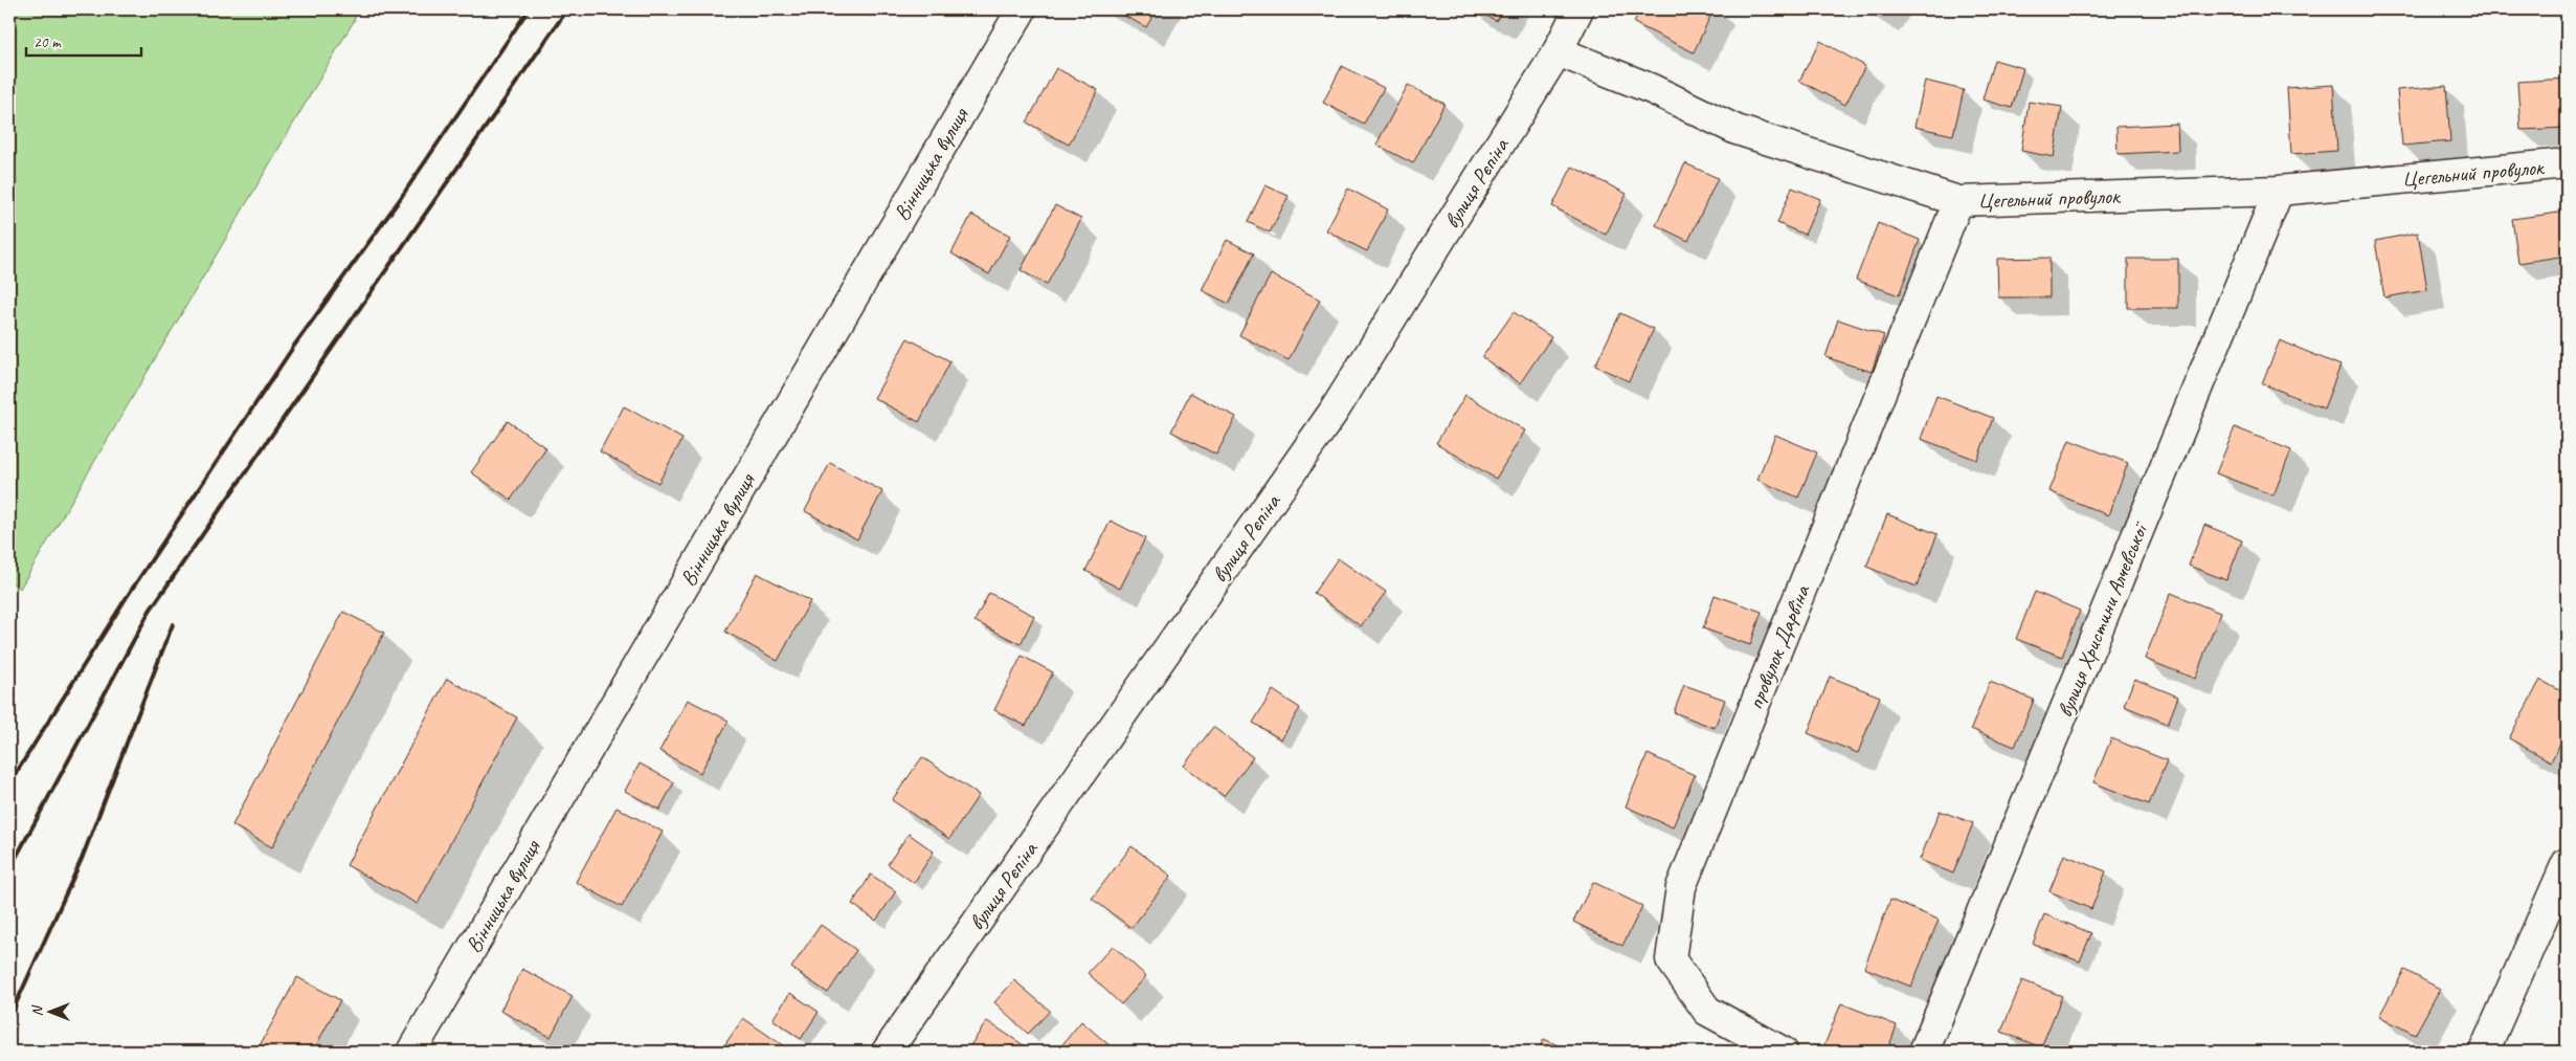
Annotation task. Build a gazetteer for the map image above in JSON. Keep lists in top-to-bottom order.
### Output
{
  "streets": {
    "street": [
      "Вінницька вулиця",
      "Цегельний провулок",
      "вулиця Рєпіна",
      "вулиця Христини Алчевської",
      "провулок Дарвіна"
    ]
  },
  "crossings": [
    ["Цегельний провулок", "вулиця Рєпіна"],
    ["Цегельний провулок", "вулиця Христини Алчевської"],
    ["Цегельний провулок", "провулок Дарвіна"]
  ],
  "scale_bar": "20 m",
  "north": "left"
}
